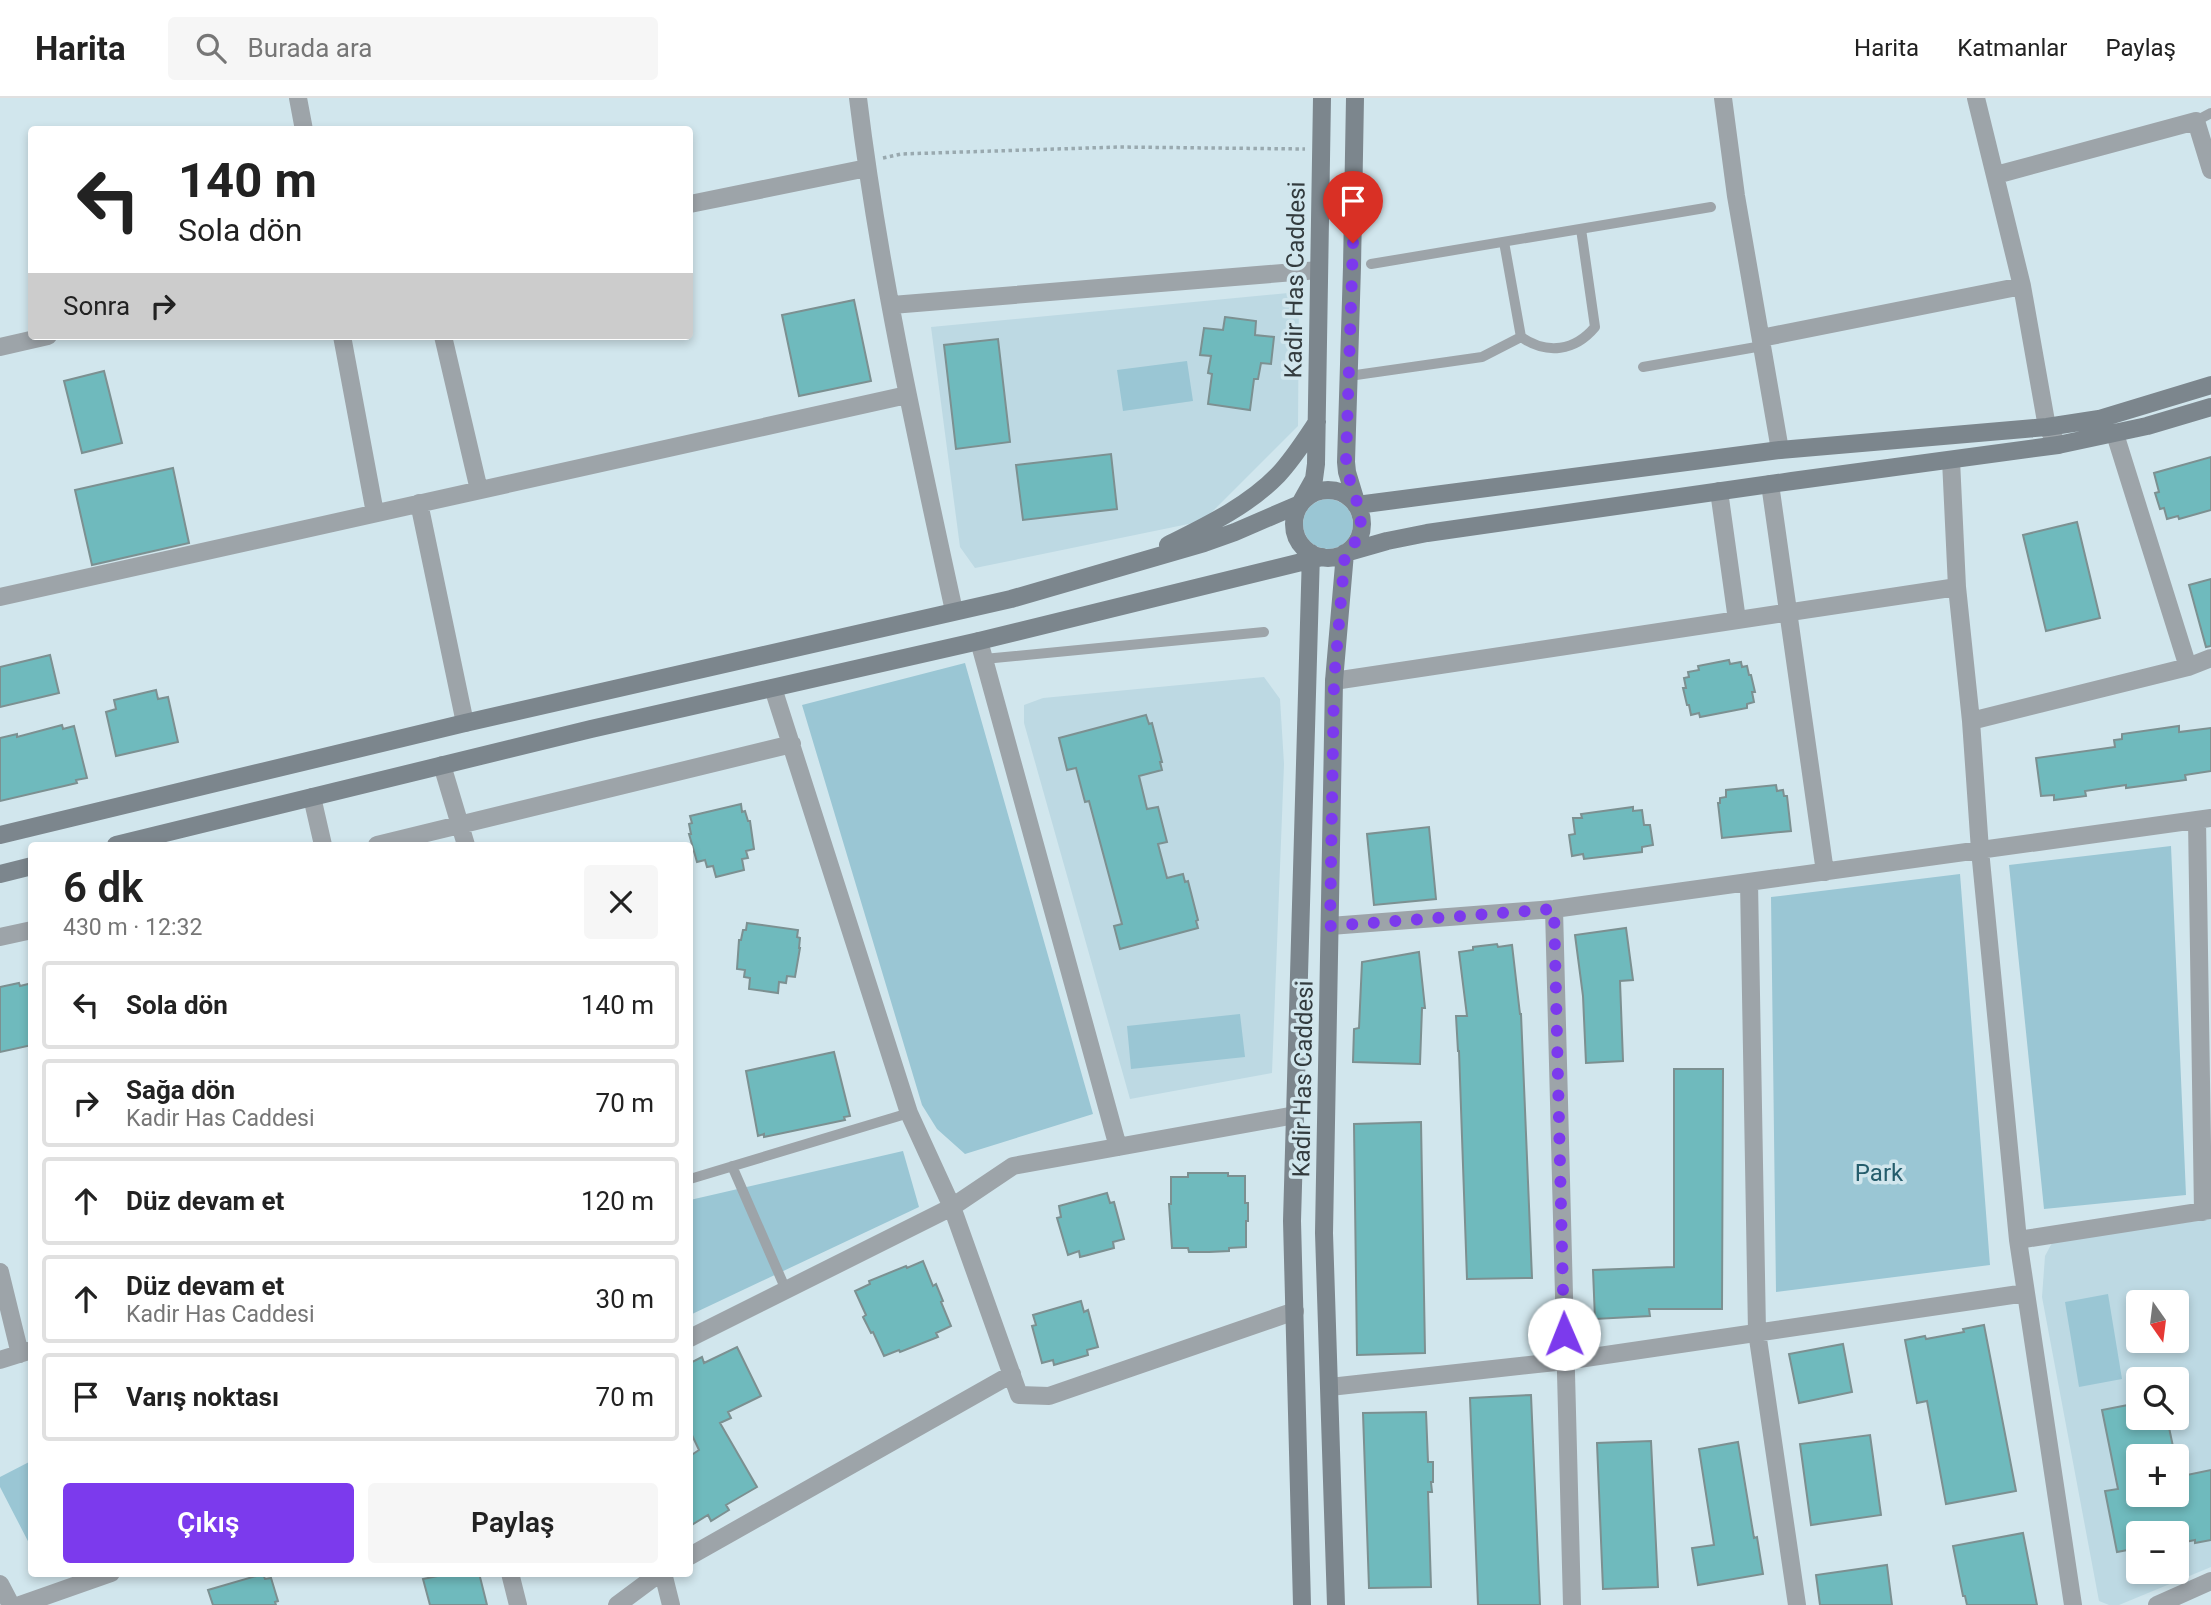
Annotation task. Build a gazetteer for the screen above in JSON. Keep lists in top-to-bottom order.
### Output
{
  "streets": {
    "street": ["Kadir Has Caddesi"]
  },
  "parks": ["Park"],
  "north": "bottom",
  "page": {
    "header": "Harita",
    "search": "Burada ara",
    "nav": ["Harita", "Katmanlar", "Paylaş"],
    "turn": ["140 m", "Sola dön"],
    "then": "Sonra",
    "heading": ["6 dk", "430 m · 12:32"],
    "list": [
      {
        "name": "Sola dön",
        "value": "140 m"
      },
      {
        "name": "Sağa dön",
        "note": "Kadir Has Caddesi",
        "value": "70 m"
      },
      {
        "name": "Düz devam et",
        "value": "120 m"
      },
      {
        "name": "Düz devam et",
        "note": "Kadir Has Caddesi",
        "value": "30 m"
      },
      {
        "name": "Varış noktası",
        "value": "70 m"
      }
    ],
    "map_buttons": ["+", "−"],
    "buttons": ["Çıkış", "Paylaş"]
  }
}
